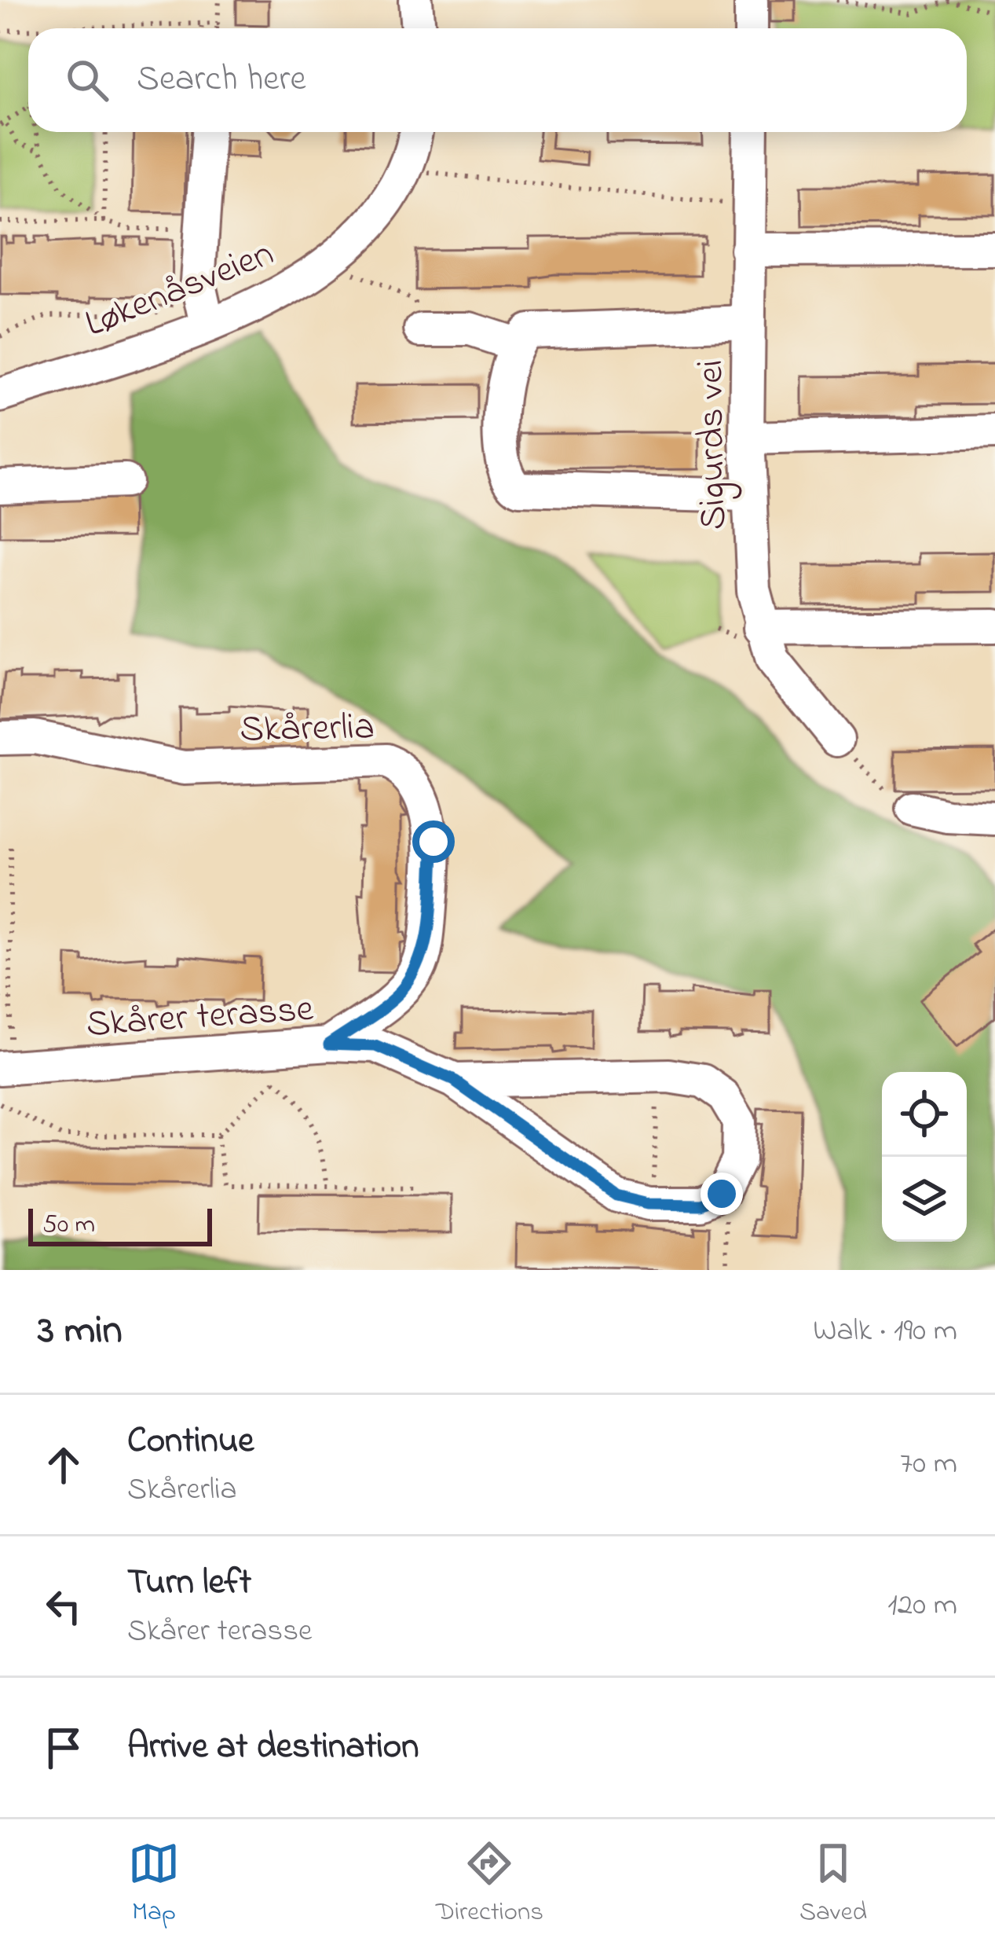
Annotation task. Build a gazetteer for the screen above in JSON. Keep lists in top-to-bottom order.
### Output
{
  "streets": {
    "street": [
      "Løkenåsveien",
      "Sigurds vei",
      "Skårerlia",
      "Skårer terasse"
    ]
  },
  "crossings": [
    ["Skårerlia", "Skårer terasse"]
  ],
  "scale_bar": "50 m",
  "page": {
    "search": "Search here",
    "scale": "50 m",
    "heading": ["3 min", "Walk · 190 m"],
    "list": [
      ["Continue", "Skårerlia", "70 m"],
      ["Turn left", "Skårer terasse", "120 m"],
      "Arrive at destination"
    ],
    "nav": ["Map", "Directions", "Saved"]
  }
}
